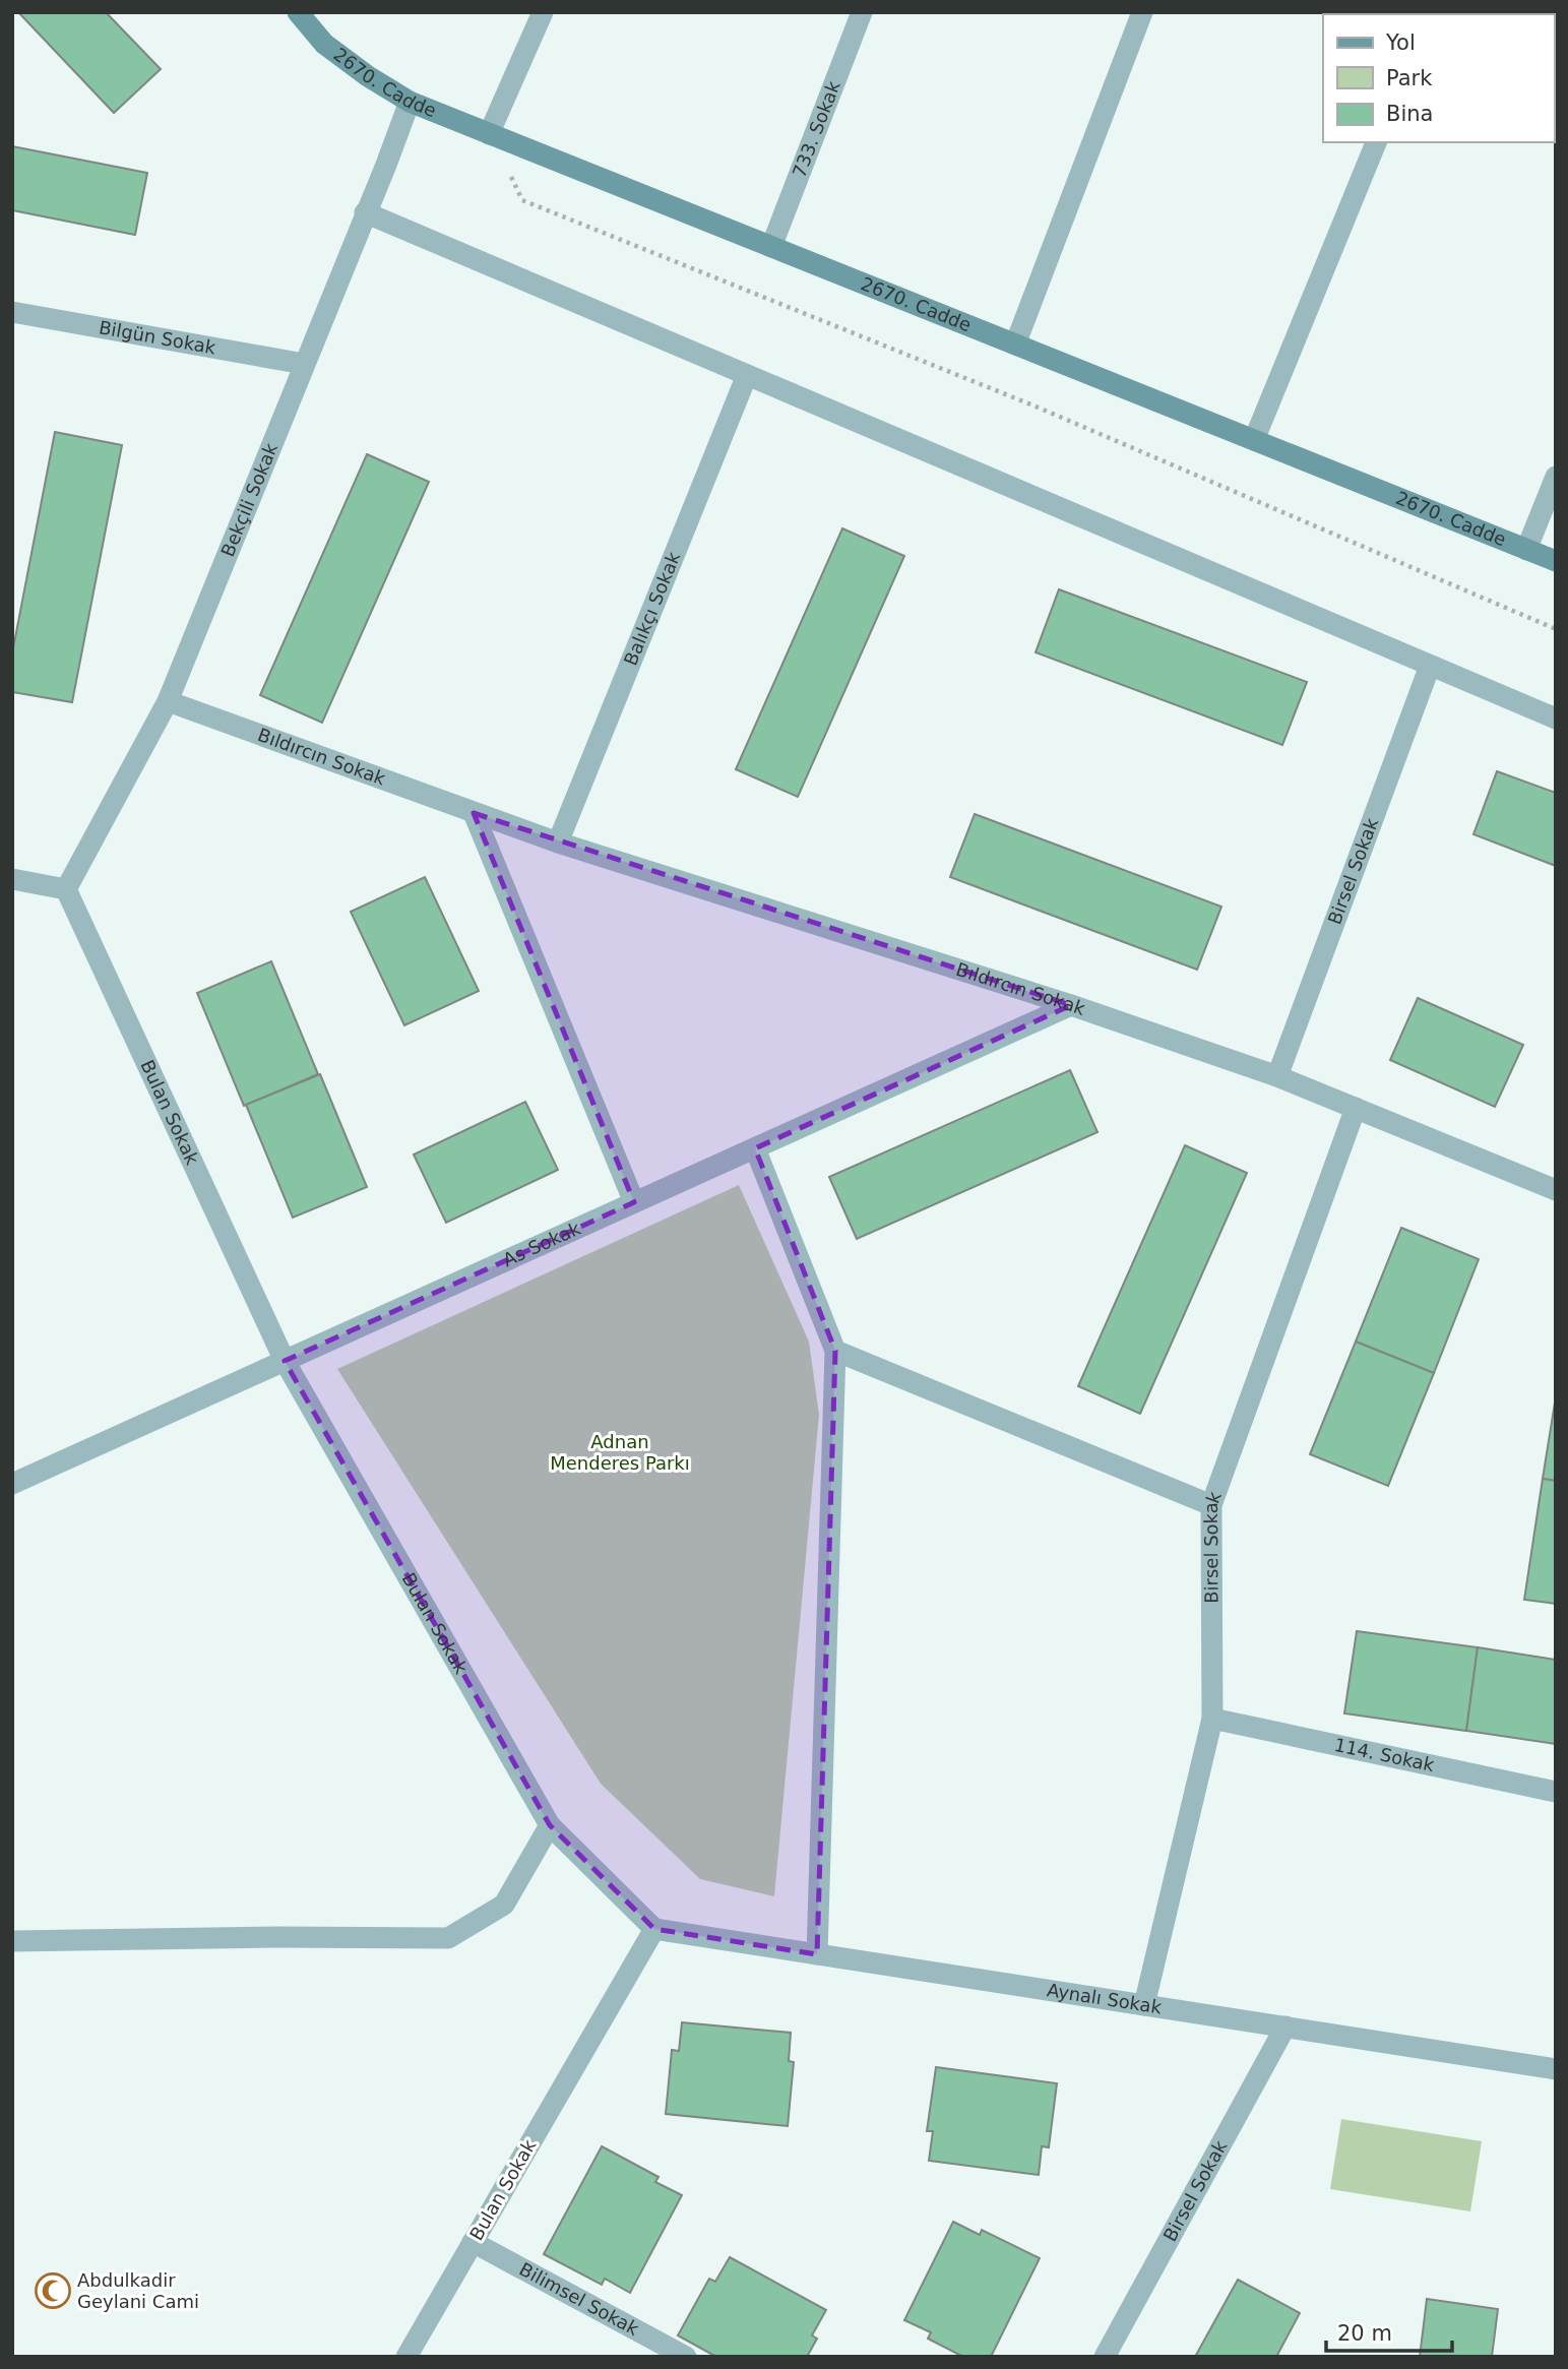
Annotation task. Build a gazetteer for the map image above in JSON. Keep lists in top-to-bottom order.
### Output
{
  "streets": {
    "main road": ["2670. Cadde"],
    "street": [
      "733. Sokak",
      "Bilgün Sokak",
      "Bekçili Sokak",
      "Balıkçı Sokak",
      "Bıldırcın Sokak",
      "Birsel Sokak",
      "Bulan Sokak",
      "As Sokak",
      "114. Sokak",
      "Aynalı Sokak",
      "Bilimsel Sokak"
    ]
  },
  "crossings": [
    ["2670. Cadde", "733. Sokak"],
    ["2670. Cadde", "Bekçili Sokak"],
    ["Bilgün Sokak", "Bekçili Sokak"],
    ["Bekçili Sokak", "Bıldırcın Sokak"],
    ["Bekçili Sokak", "Bulan Sokak"],
    ["Balıkçı Sokak", "Bıldırcın Sokak"],
    ["Bıldırcın Sokak", "Birsel Sokak"],
    ["Bıldırcın Sokak", "As Sokak"],
    ["Birsel Sokak", "114. Sokak"],
    ["Birsel Sokak", "Aynalı Sokak"],
    ["Bulan Sokak", "As Sokak"],
    ["Bulan Sokak", "Aynalı Sokak"],
    ["Bulan Sokak", "Bilimsel Sokak"]
  ],
  "parks": ["Adnan Menderes Parkı"],
  "places": {
    "mosque": ["Abdulkadir Geylani Cami"]
  },
  "legend": ["Yol", "Park", "Bina"],
  "scale_bar": "20 m"
}
